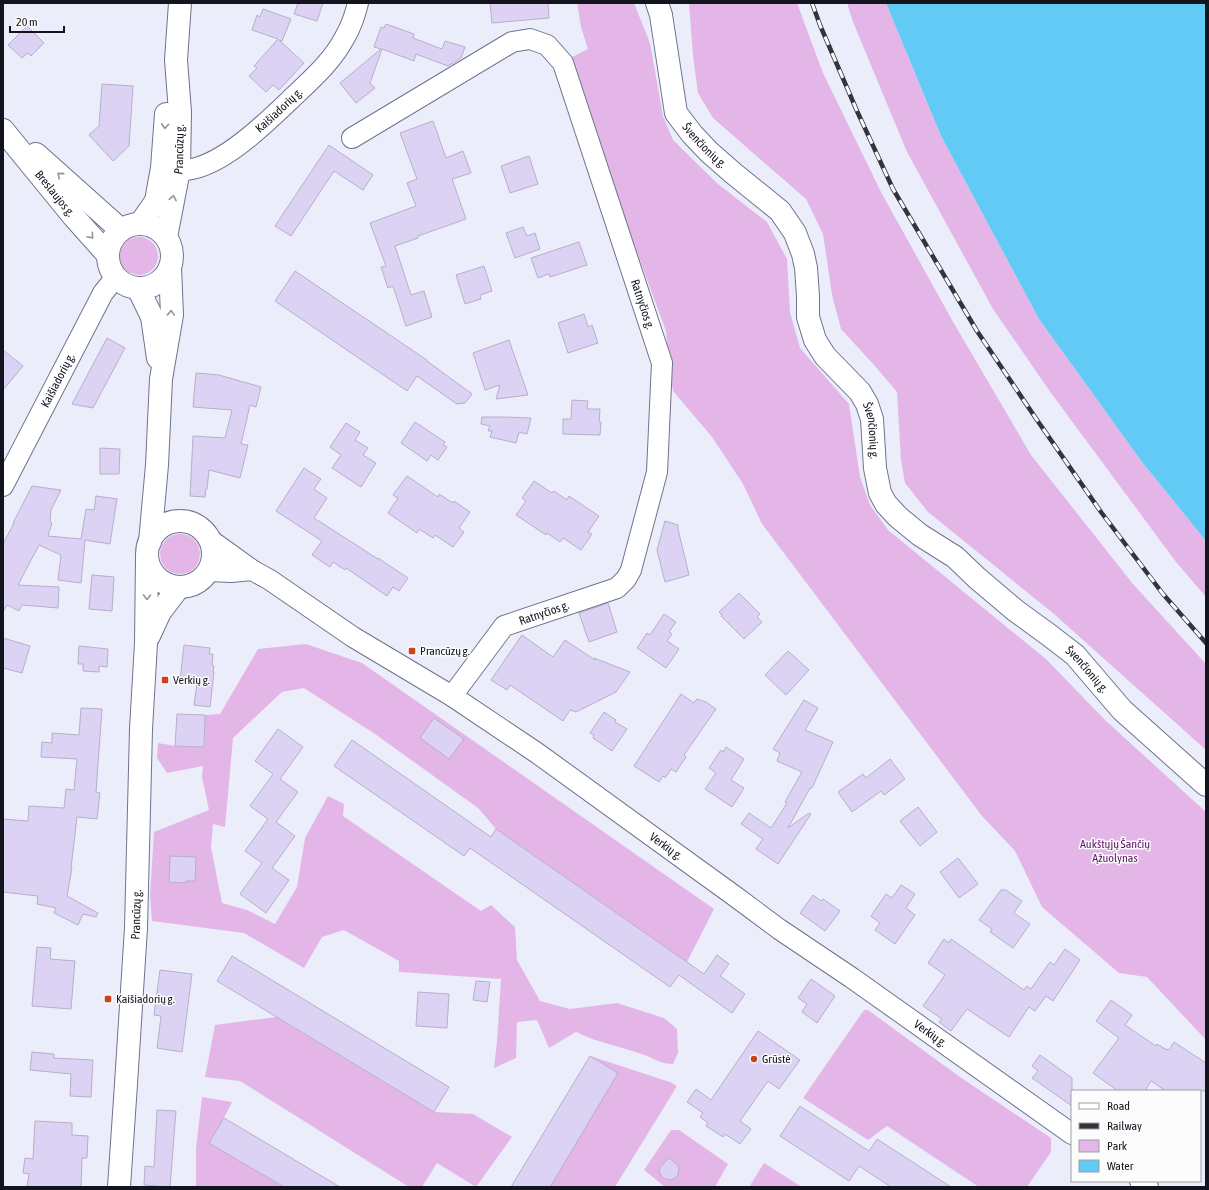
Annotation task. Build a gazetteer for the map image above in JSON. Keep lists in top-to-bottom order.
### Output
{
  "streets": {
    "street": [
      "Kaišiadorių g.",
      "Švenčionių g.",
      "Prancūzų g.",
      "Breslaujos g.",
      "Ratnyčios g.",
      "Verkių g."
    ]
  },
  "crossings": [
    ["Kaišiadorių g.", "Prancūzų g."],
    ["Kaišiadorių g.", "Breslaujos g."],
    ["Prancūzų g.", "Breslaujos g."],
    ["Prancūzų g.", "Verkių g."],
    ["Ratnyčios g.", "Verkių g."]
  ],
  "parks": ["Aukštųjų Šančių Ąžuolynas"],
  "places": {
    "transit": ["Prancūzų g.", "Verkių g.", "Kaišiadorių g."],
    "other": ["Grūstė"]
  },
  "legend": [
    "Road",
    "Railway",
    "Park",
    "Water"
  ],
  "scale_bar": "20 m"
}
